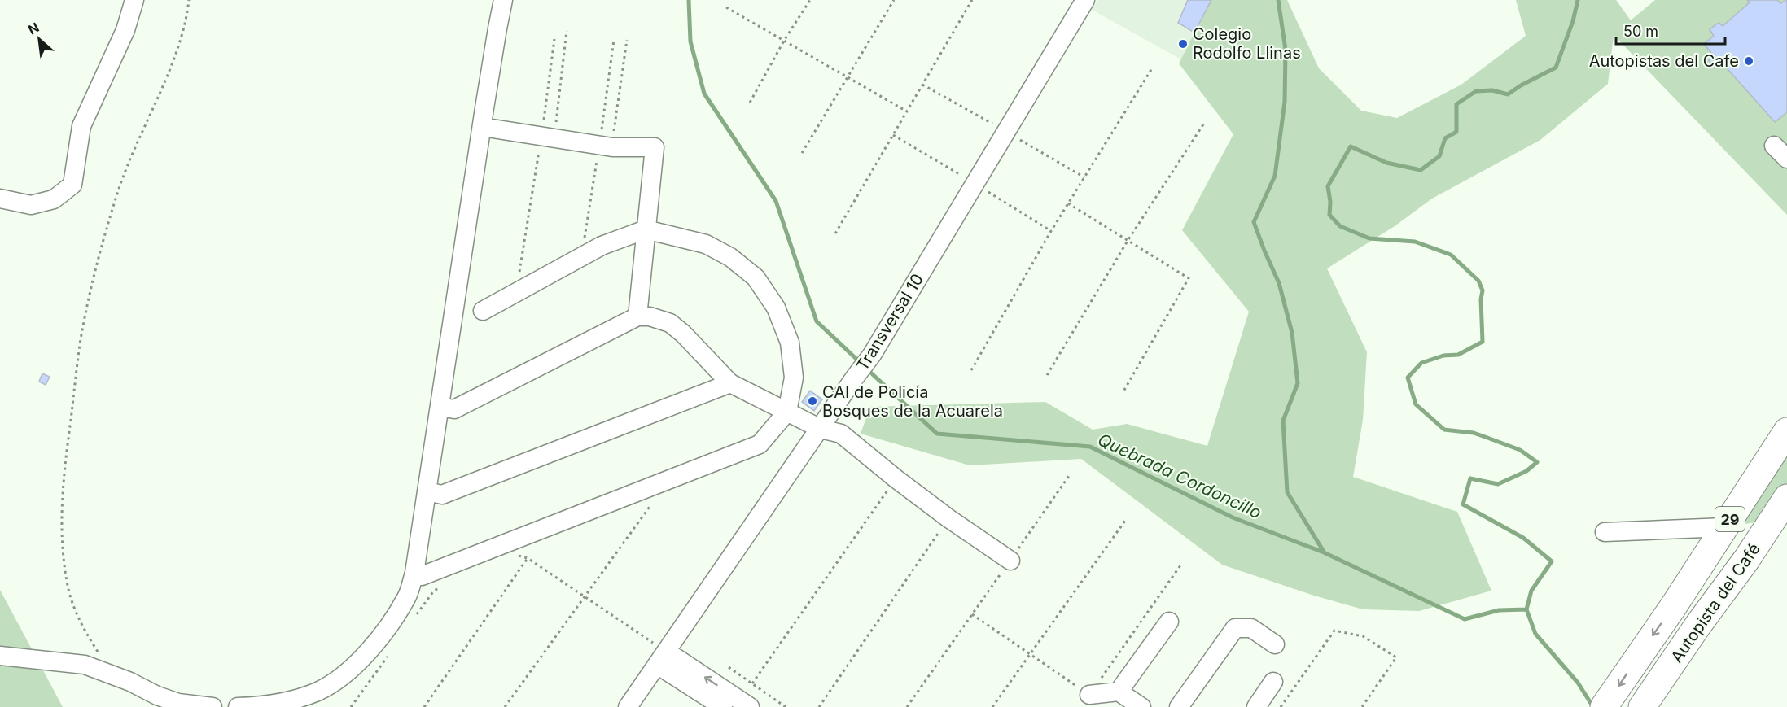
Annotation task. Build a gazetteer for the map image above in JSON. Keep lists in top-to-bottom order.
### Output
{
  "streets": {
    "highway": ["29", "Autopista del Café"],
    "street": ["Transversal 10"]
  },
  "water": ["Quebrada Cordoncillo"],
  "places": ["Colegio Rodolfo Llinas", "Autopistas del Cafe", "CAI de Policía Bosques de la Acuarela"],
  "scale_bar": "50 m",
  "north": "top left"
}
